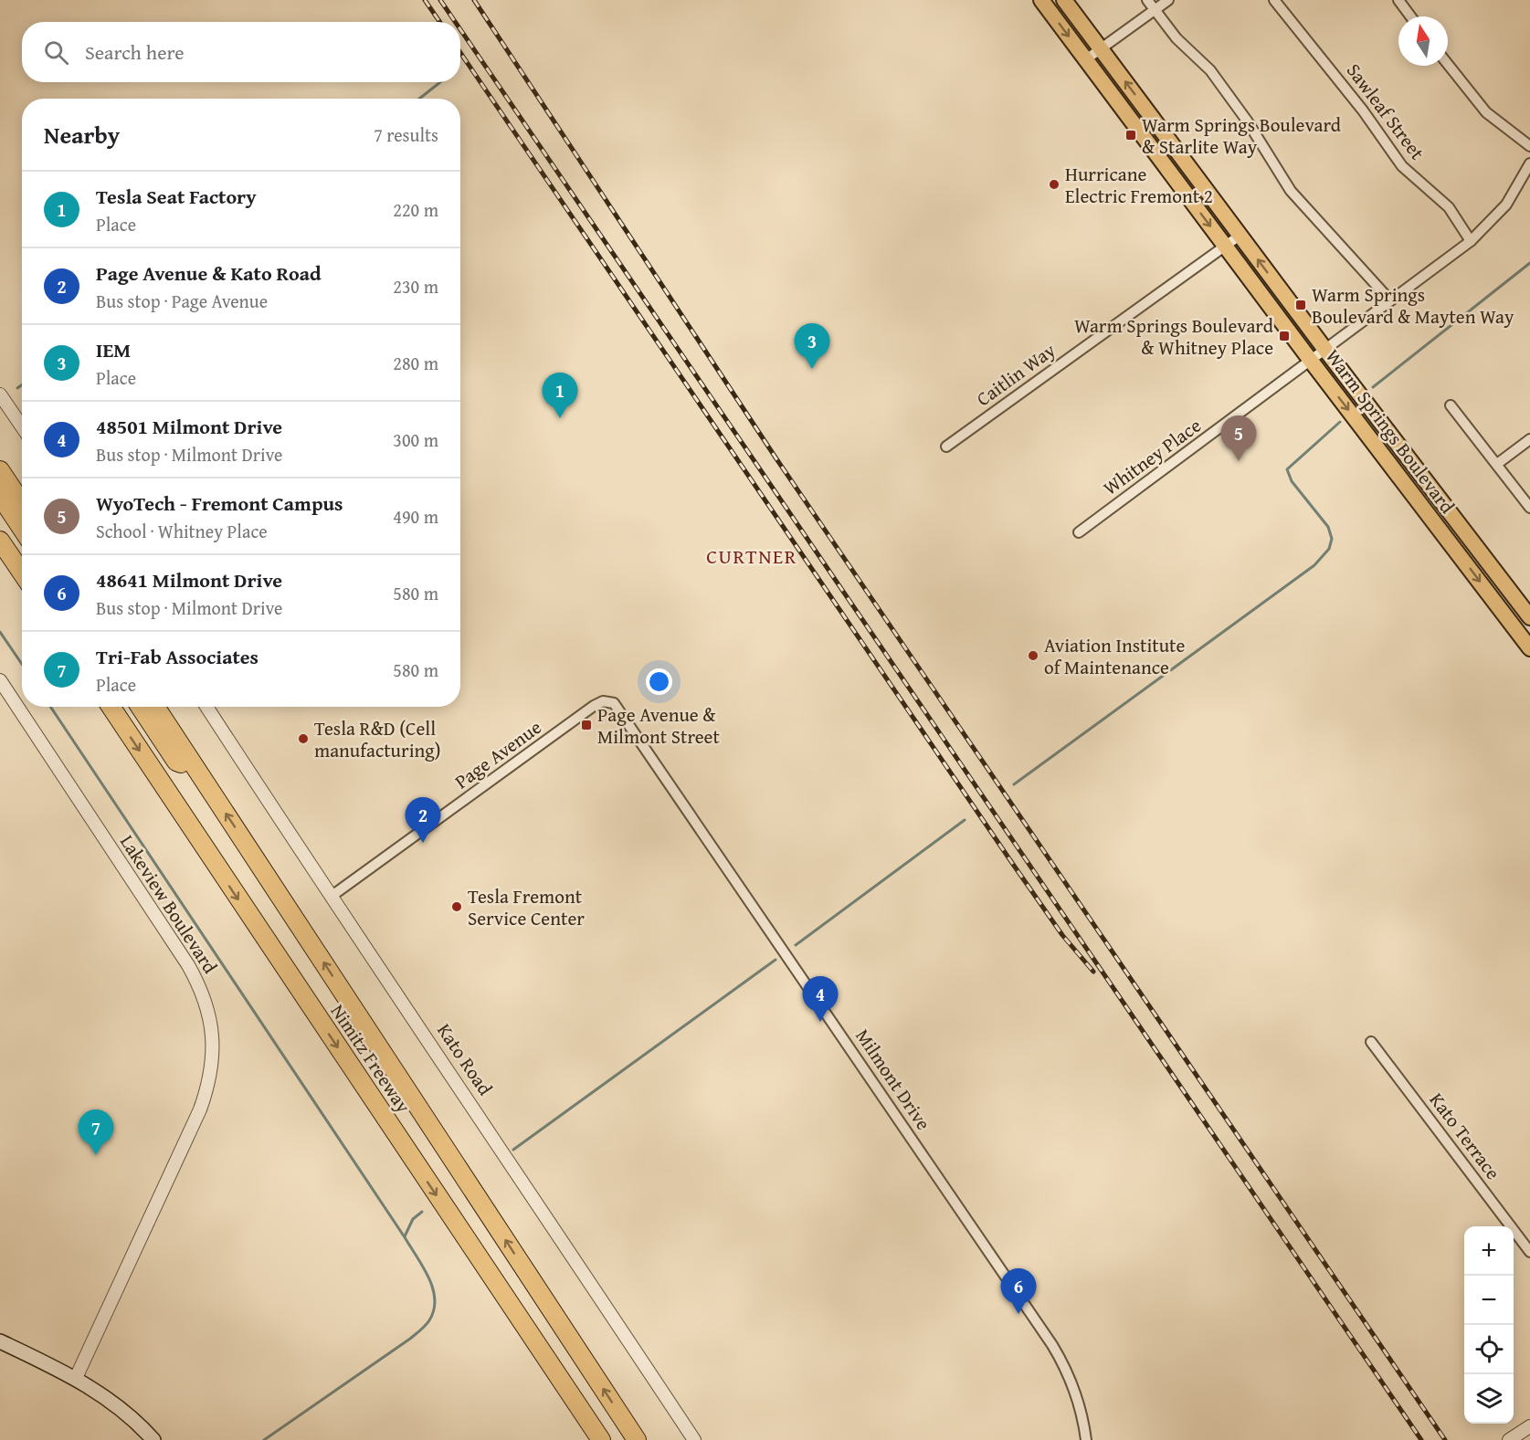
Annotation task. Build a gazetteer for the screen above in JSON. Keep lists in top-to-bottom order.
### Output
{
  "streets": {
    "highway": ["Nimitz Freeway"],
    "main road": ["Warm Springs Boulevard"],
    "street": [
      "Sawleaf Street",
      "Caitlin Way",
      "Whitney Place",
      "Page Avenue",
      "Lakeview Boulevard",
      "Kato Road",
      "Milmont Drive",
      "Kato Terrace"
    ]
  },
  "crossings": [
    ["Sawleaf Street", "Whitney Place"],
    ["Caitlin Way", "Warm Springs Boulevard"],
    ["Warm Springs Boulevard", "Whitney Place"],
    ["Page Avenue", "Kato Road"],
    ["Page Avenue", "Milmont Drive"]
  ],
  "districts": ["CURTNER"],
  "places": {
    "transit": [
      "Warm Springs Boulevard & Starlite Way",
      "Warm Springs Boulevard & Mayten Way",
      "Warm Springs Boulevard & Whitney Place",
      "Page Avenue & Milmont Street"
    ],
    "other": [
      "Hurricane Electric Fremont 2",
      "Aviation Institute of Maintenance",
      "Tesla R&D (Cell manufacturing)",
      "Tesla Fremont Service Center"
    ]
  },
  "north": "top",
  "page": {
    "search": "Search here",
    "heading": ["Nearby", "7 results"],
    "list": [
      {
        "mark": "1",
        "name": "Tesla Seat Factory",
        "note": "Place",
        "value": "220 m"
      },
      {
        "mark": "2",
        "name": "Page Avenue & Kato Road",
        "note": "Bus stop · Page Avenue",
        "value": "230 m"
      },
      {
        "mark": "3",
        "name": "IEM",
        "note": "Place",
        "value": "280 m"
      },
      {
        "mark": "4",
        "name": "48501 Milmont Drive",
        "note": "Bus stop · Milmont Drive",
        "value": "300 m"
      },
      {
        "mark": "5",
        "name": "WyoTech - Fremont Campus",
        "note": "School · Whitney Place",
        "value": "490 m"
      },
      {
        "mark": "6",
        "name": "48641 Milmont Drive",
        "note": "Bus stop · Milmont Drive",
        "value": "580 m"
      },
      {
        "mark": "7",
        "name": "Tri-Fab Associates",
        "note": "Place",
        "value": "580 m"
      }
    ],
    "pins": [
      "3",
      "1",
      "5",
      "2",
      "4",
      "7",
      "6"
    ],
    "map_buttons": ["+", "−"]
  }
}
